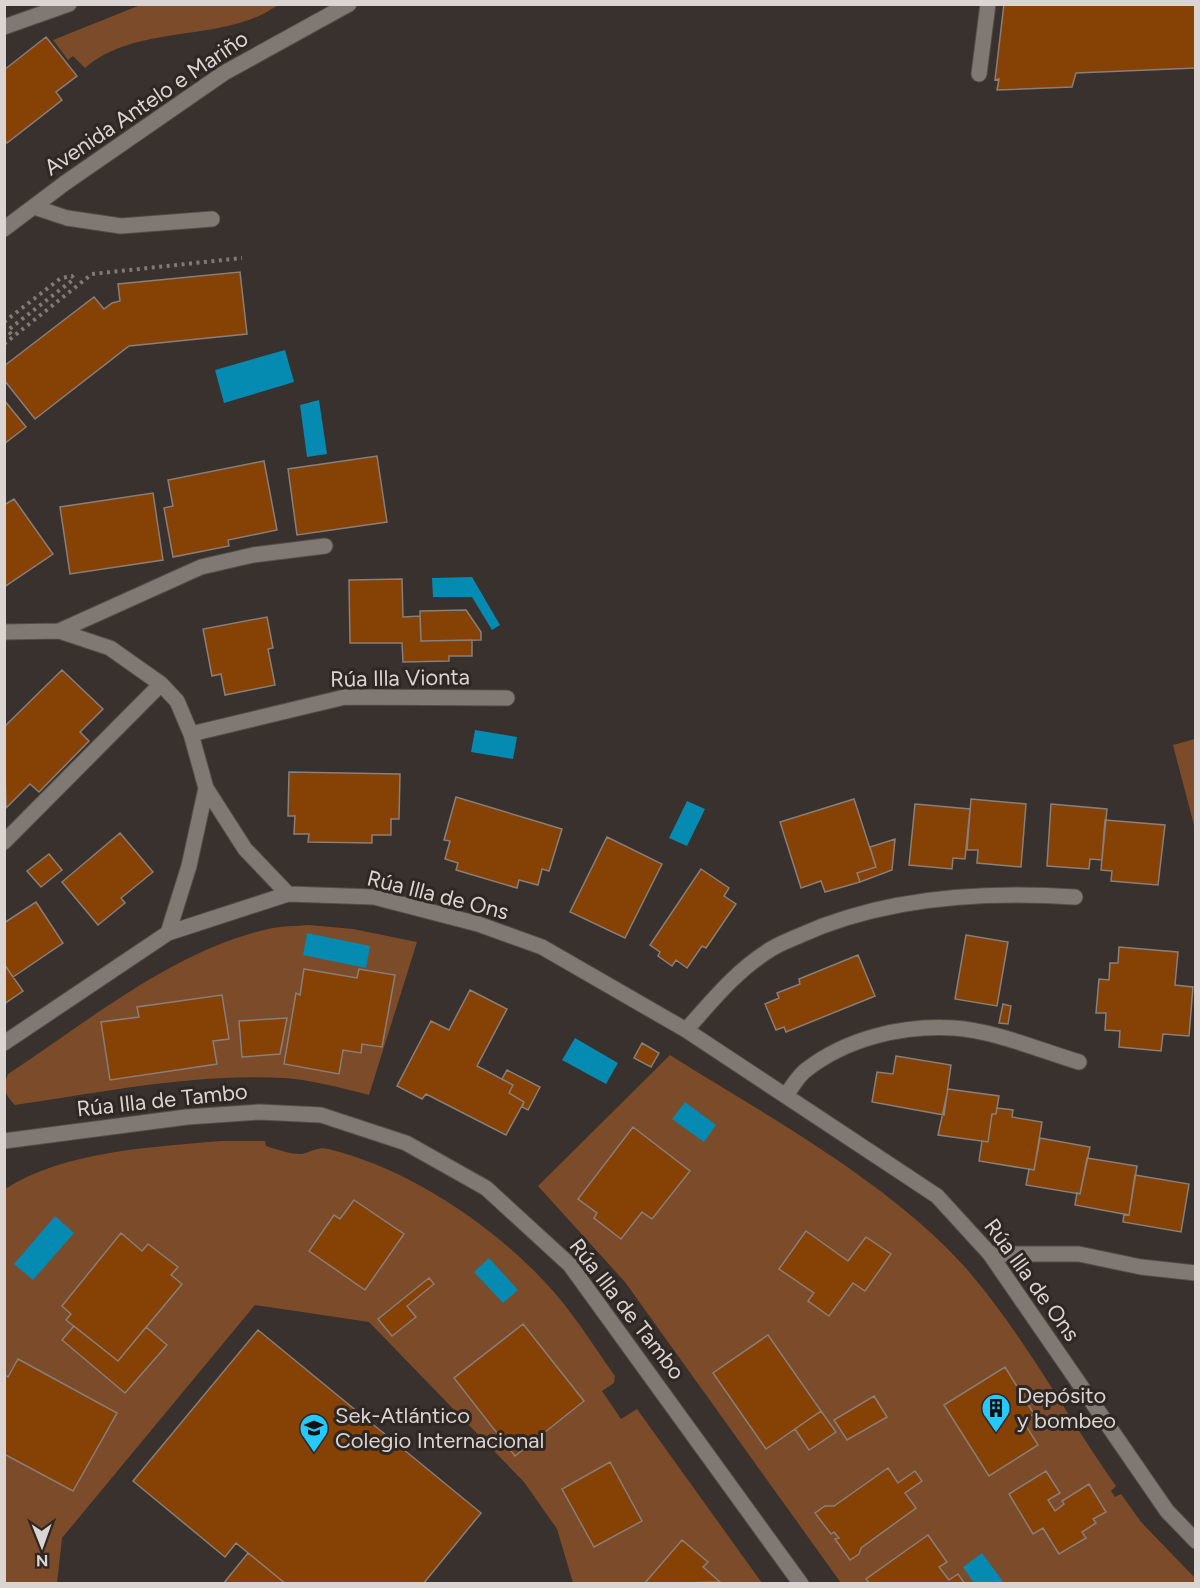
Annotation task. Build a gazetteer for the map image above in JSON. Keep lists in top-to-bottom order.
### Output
{
  "streets": {
    "street": [
      "Avenida Antelo e Mariño",
      "Rúa Illa Vionta",
      "Rúa Illa de Ons",
      "Rúa Illa de Tambo"
    ]
  },
  "places": {
    "building": ["Depósito y bombeo"],
    "school or university": ["Sek-Atlántico Colegio Internacional"]
  },
  "north": "bottom"
}
